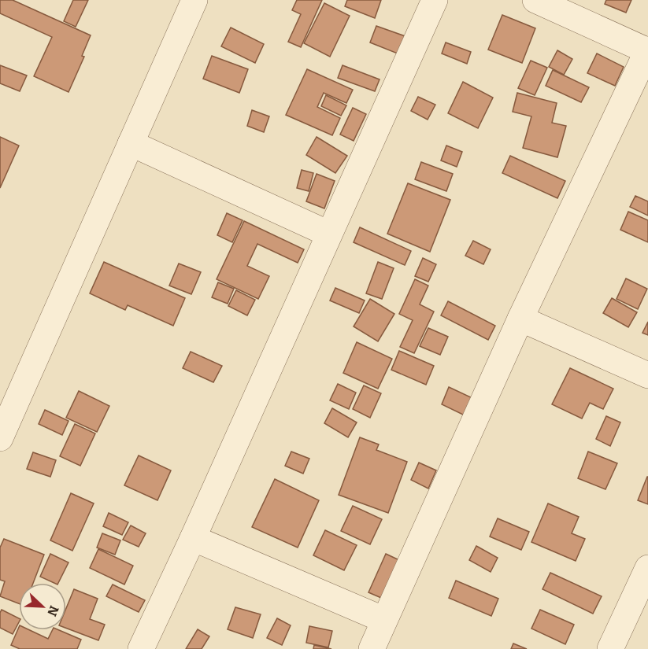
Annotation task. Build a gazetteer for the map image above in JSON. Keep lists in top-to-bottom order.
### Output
{
  "north": "bottom right"
}
